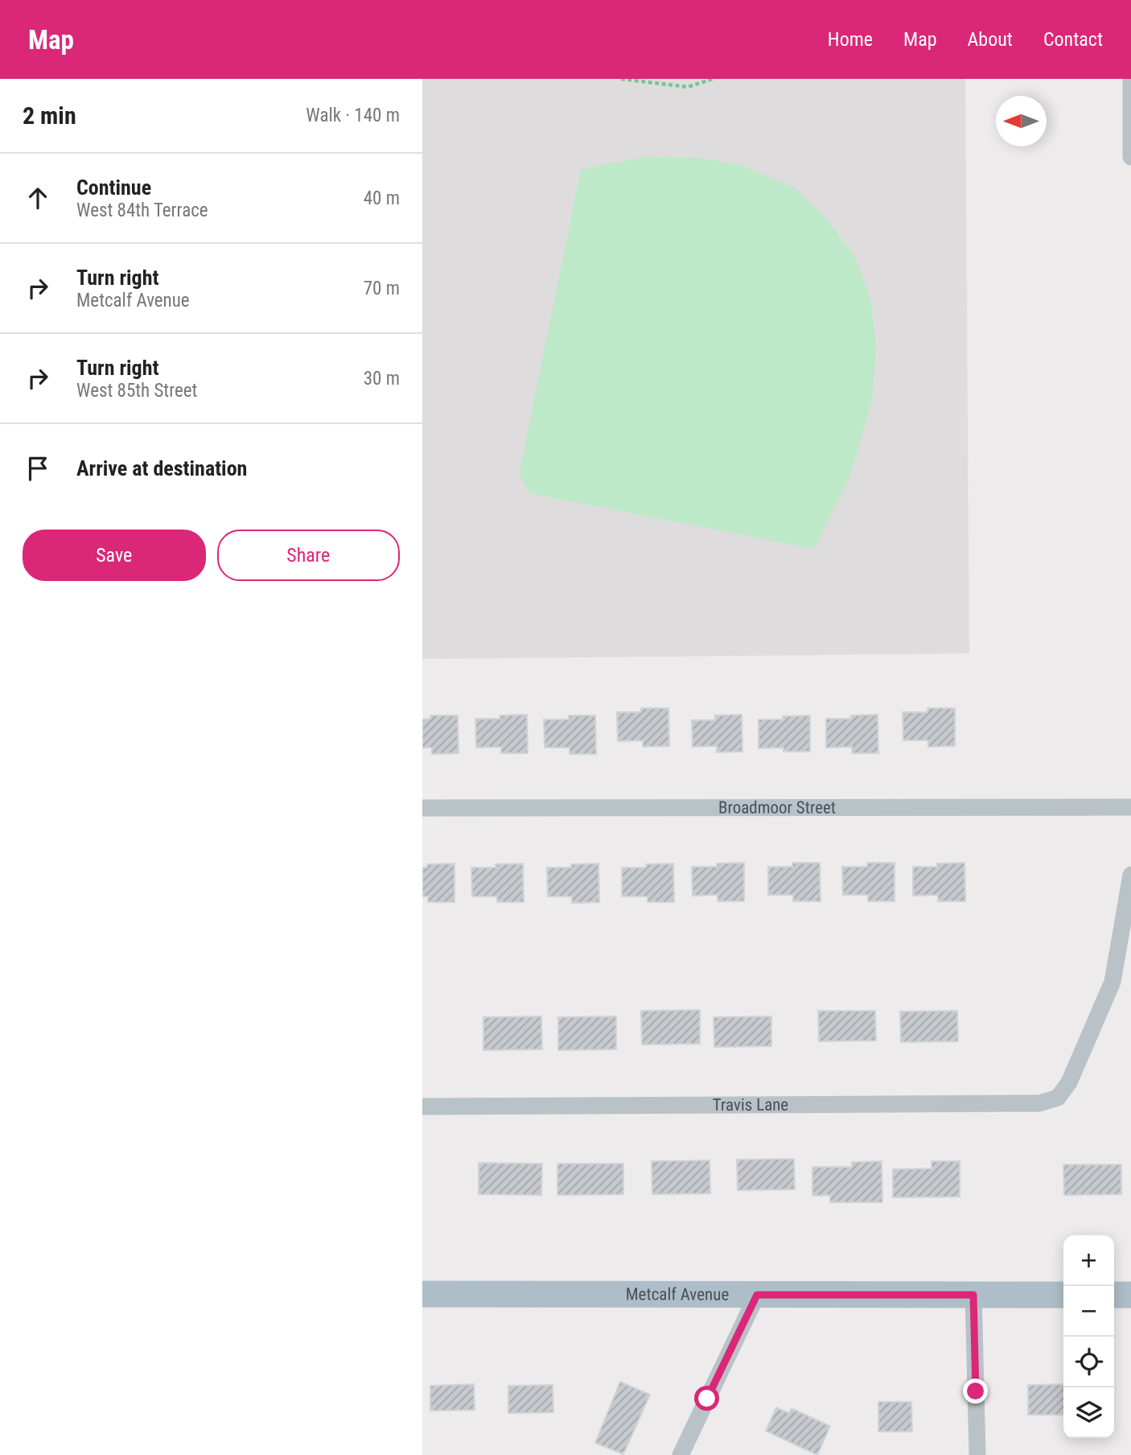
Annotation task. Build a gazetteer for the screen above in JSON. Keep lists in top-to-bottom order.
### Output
{
  "streets": {
    "main road": ["Metcalf Avenue"],
    "street": ["Broadmoor Street", "Travis Lane"]
  },
  "north": "left",
  "page": {
    "header": "Map",
    "nav": [
      "Home",
      "Map",
      "About",
      "Contact"
    ],
    "heading": ["2 min", "Walk · 140 m"],
    "list": [
      ["Continue", "West 84th Terrace", "40 m"],
      ["Turn right", "Metcalf Avenue", "70 m"],
      ["Turn right", "West 85th Street", "30 m"],
      "Arrive at destination"
    ],
    "buttons": ["Save", "Share"],
    "map_buttons": ["+", "−"]
  }
}
